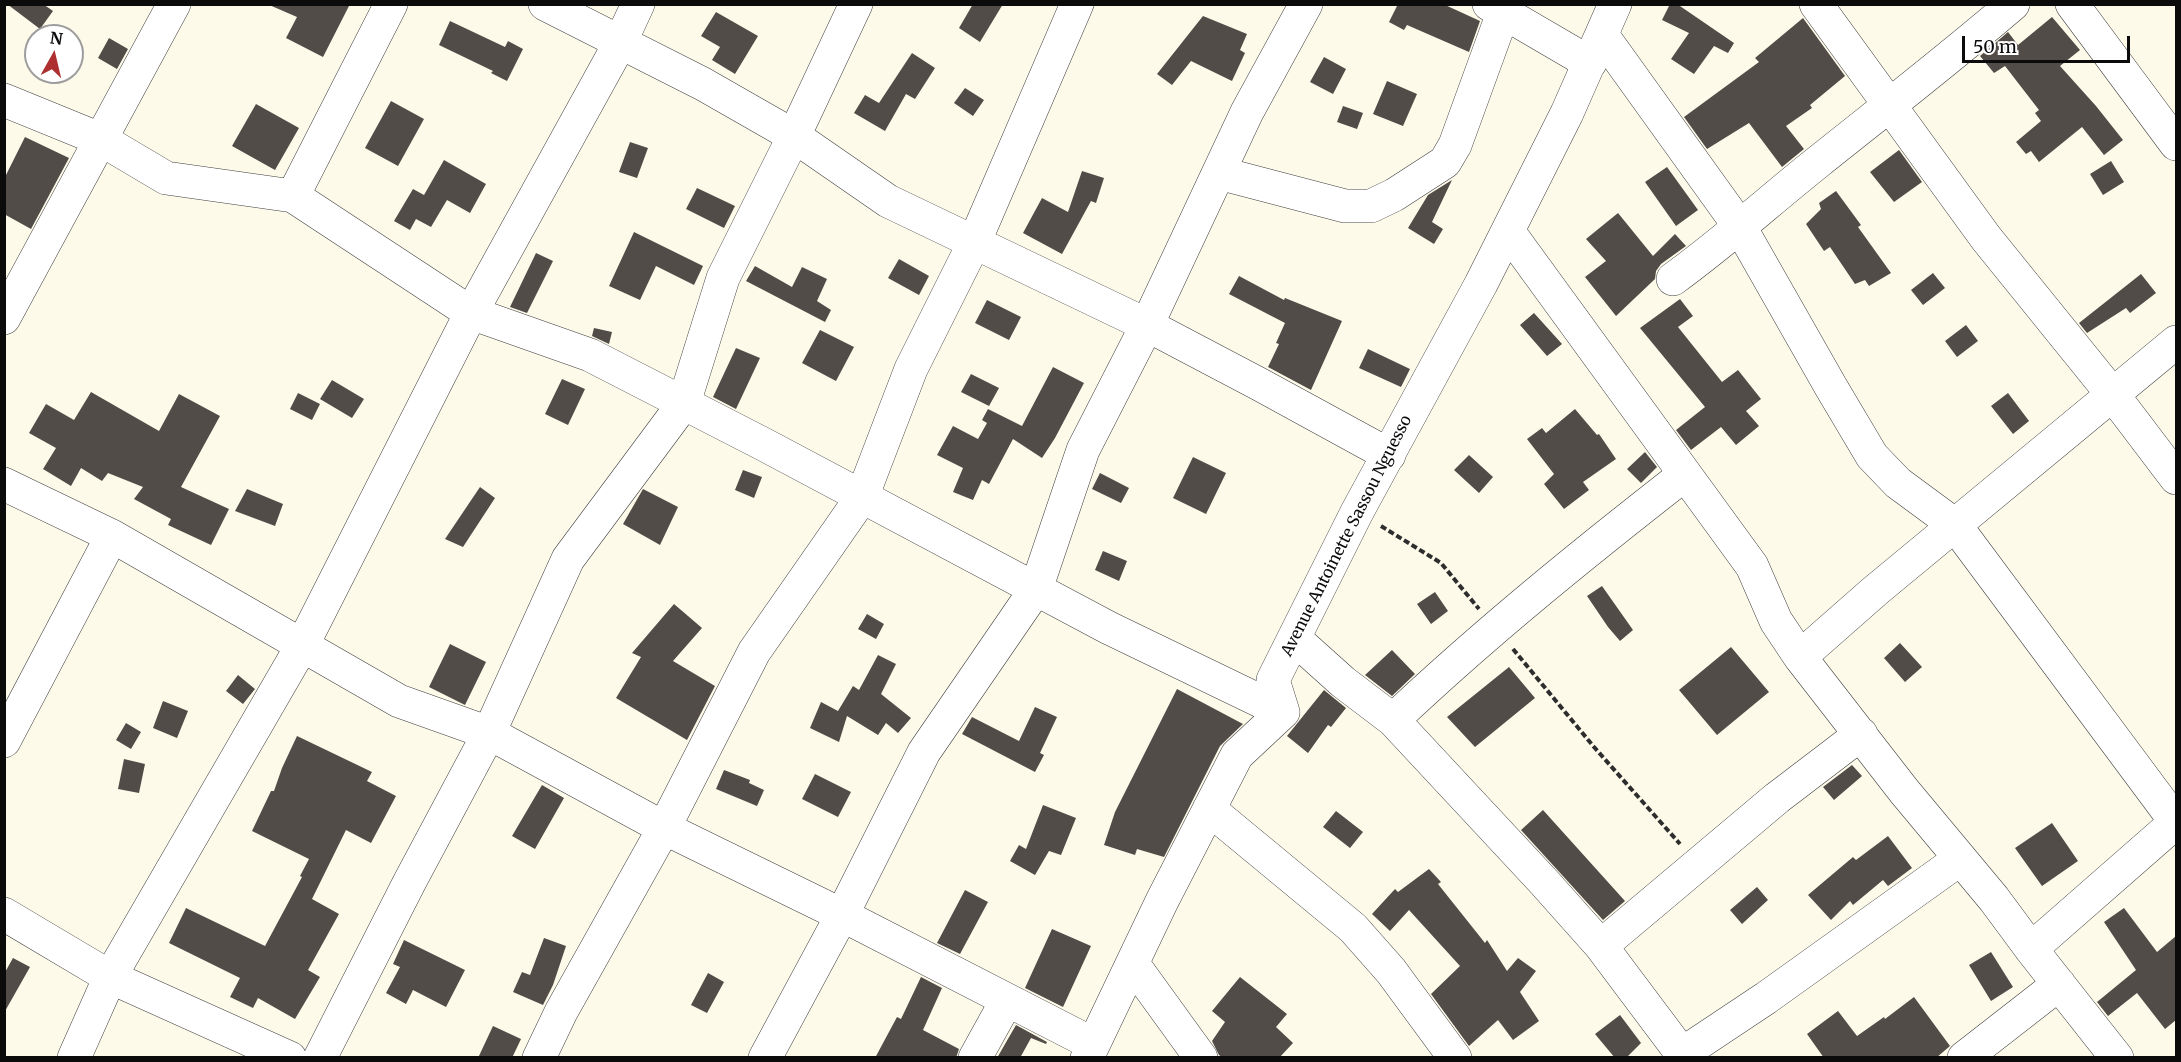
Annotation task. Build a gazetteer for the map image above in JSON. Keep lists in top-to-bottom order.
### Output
{
  "streets": {
    "street": ["Avenue Antoinette Sassou Nguesso"]
  },
  "scale_bar": "50 m",
  "north": "top"
}
